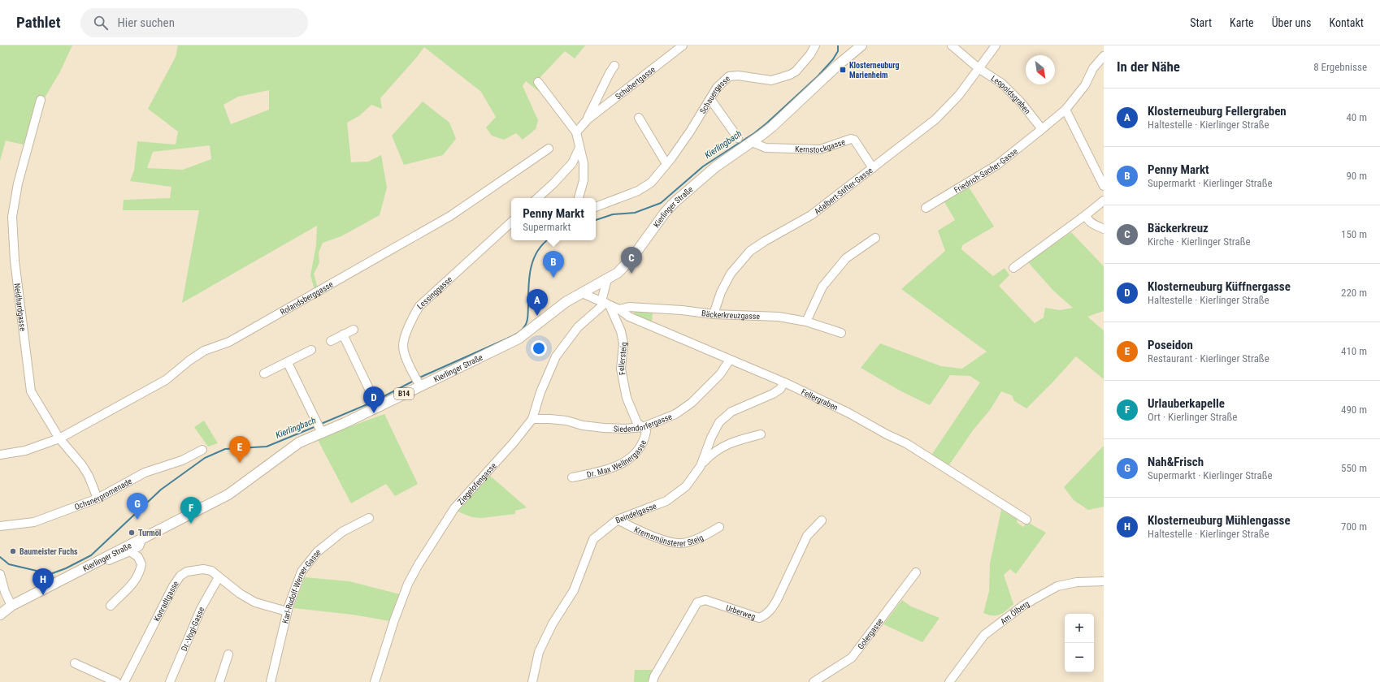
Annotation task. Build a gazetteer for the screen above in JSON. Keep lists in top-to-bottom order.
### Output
{
  "streets": {
    "main road": ["Kierlinger Straße", "B14"],
    "street": [
      "Schubertgasse",
      "Leopoldsgraben",
      "Schauergasse",
      "Kernstockgasse",
      "Friedrich-Sacher-Gasse",
      "Adalbert-Stifter-Gasse",
      "Lessinggasse",
      "Rolandsberggasse",
      "Neidhardgasse",
      "Bäckerkreuzgasse",
      "Fellersteig",
      "Fellergraben",
      "Siedendorfergasse",
      "Dr. Max Wellnergasse",
      "Ziegelofengasse",
      "Ochsnerpromenade",
      "Beindelgasse",
      "Kremsmünsterer Steig",
      "Karl-Rudolf-Werner-Gasse",
      "Konradtgasse",
      "Urberweg",
      "Am Ölberg",
      "Dr.-Vogl-Gasse",
      "Golergasse"
    ]
  },
  "crossings": [
    ["Leopoldsgraben", "Friedrich-Sacher-Gasse"],
    ["Leopoldsgraben", "Adalbert-Stifter-Gasse"],
    ["Kernstockgasse", "Adalbert-Stifter-Gasse"],
    ["Kernstockgasse", "Kierlinger Straße"],
    ["Adalbert-Stifter-Gasse", "Bäckerkreuzgasse"],
    ["Kierlinger Straße", "Lessinggasse"],
    ["Kierlinger Straße", "Fellergraben"],
    ["Rolandsberggasse", "Neidhardgasse"],
    ["Neidhardgasse", "Ochsnerpromenade"],
    ["Bäckerkreuzgasse", "Fellergraben"],
    ["Fellersteig", "Fellergraben"],
    ["Fellersteig", "Siedendorfergasse"],
    ["Fellersteig", "Dr. Max Wellnergasse"],
    ["Fellersteig", "Ziegelofengasse"],
    ["Fellergraben", "Siedendorfergasse"],
    ["Fellergraben", "Ziegelofengasse"],
    ["Fellergraben", "Beindelgasse"],
    ["Siedendorfergasse", "Dr. Max Wellnergasse"],
    ["Siedendorfergasse", "Ziegelofengasse"],
    ["Beindelgasse", "Kremsmünsterer Steig"],
    ["Karl-Rudolf-Werner-Gasse", "Konradtgasse"],
    ["Konradtgasse", "Dr.-Vogl-Gasse"]
  ],
  "water": ["Kierlingbach"],
  "places": {
    "transit": ["Klosterneuburg Marienheim"],
    "other": ["Turmöl", "Baumeister Fuchs"]
  },
  "north": "bottom right",
  "page": {
    "header": "Pathlet",
    "search": "Hier suchen",
    "nav": [
      "Start",
      "Karte",
      "Über uns",
      "Kontakt"
    ],
    "heading": ["In der Nähe", "8 Ergebnisse"],
    "list": [
      {
        "mark": "A",
        "name": "Klosterneuburg Fellergraben",
        "note": "Haltestelle · Kierlinger Straße",
        "value": "40 m"
      },
      {
        "mark": "B",
        "name": "Penny Markt",
        "note": "Supermarkt · Kierlinger Straße",
        "value": "90 m"
      },
      {
        "mark": "C",
        "name": "Bäckerkreuz",
        "note": "Kirche · Kierlinger Straße",
        "value": "150 m"
      },
      {
        "mark": "D",
        "name": "Klosterneuburg Küffnergasse",
        "note": "Haltestelle · Kierlinger Straße",
        "value": "220 m"
      },
      {
        "mark": "E",
        "name": "Poseidon",
        "note": "Restaurant · Kierlinger Straße",
        "value": "410 m"
      },
      {
        "mark": "F",
        "name": "Urlauberkapelle",
        "note": "Ort · Kierlinger Straße",
        "value": "490 m"
      },
      {
        "mark": "G",
        "name": "Nah&Frisch",
        "note": "Supermarkt · Kierlinger Straße",
        "value": "550 m"
      },
      {
        "mark": "H",
        "name": "Klosterneuburg Mühlengasse",
        "note": "Haltestelle · Kierlinger Straße",
        "value": "700 m"
      }
    ],
    "popup": ["Penny Markt", "Supermarkt"],
    "pins": [
      "C",
      "B",
      "A",
      "D",
      "E",
      "G",
      "F",
      "H"
    ],
    "map_buttons": ["+", "−"]
  }
}
